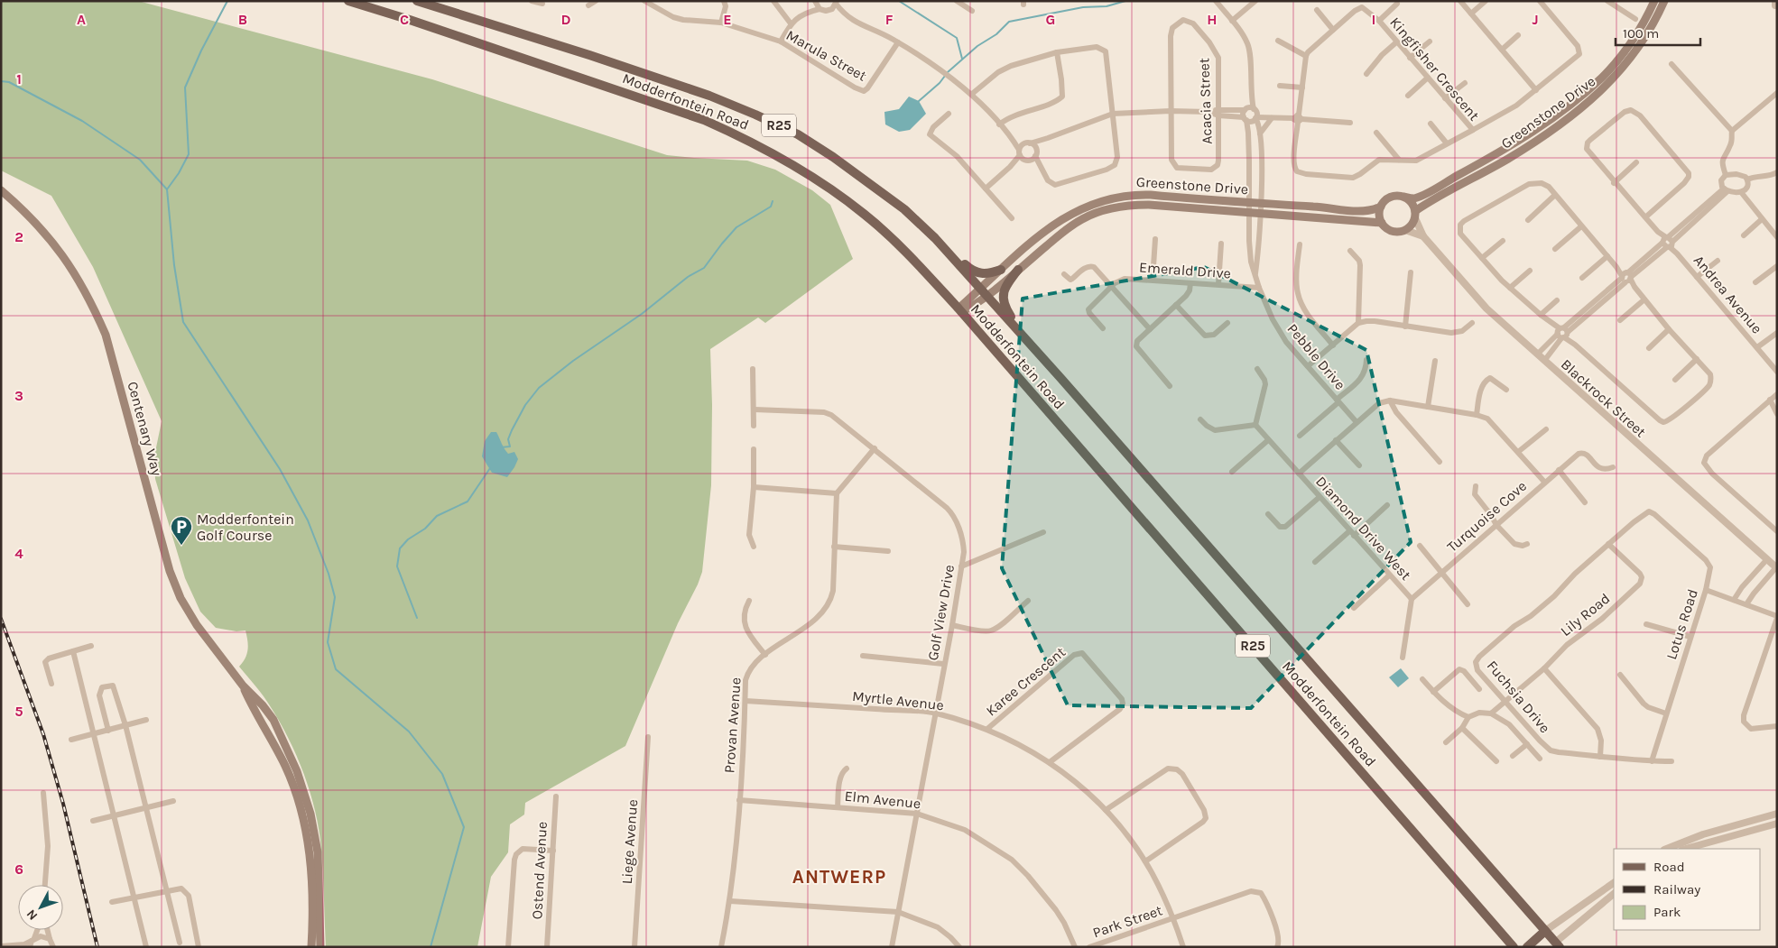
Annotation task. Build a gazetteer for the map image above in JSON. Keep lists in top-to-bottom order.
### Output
{
  "streets": {
    "main road": [
      "Modderfontein Road",
      "Greenstone Drive",
      "R25",
      "Centenary Way"
    ],
    "street": [
      "Marula Street",
      "Kingfisher Crescent",
      "Acacia Street",
      "Emerald Drive",
      "Andrea Avenue",
      "Pebble Drive",
      "Blackrock Street",
      "Turquoise Cove",
      "Diamond Drive West",
      "Golf View Drive",
      "Lily Road",
      "Lotus Road",
      "Karee Crescent",
      "Fuchsia Drive",
      "Myrtle Avenue",
      "Provan Avenue",
      "Elm Avenue",
      "Liege Avenue",
      "Ostend Avenue",
      "Park Street"
    ]
  },
  "crossings": [
    ["Modderfontein Road", "Greenstone Drive"],
    ["Greenstone Drive", "Pebble Drive"],
    ["Greenstone Drive", "Blackrock Street"],
    ["Emerald Drive", "Pebble Drive"],
    ["Turquoise Cove", "Diamond Drive West"],
    ["Golf View Drive", "Myrtle Avenue"],
    ["Golf View Drive", "Elm Avenue"],
    ["Lily Road", "Fuchsia Drive"],
    ["Lotus Road", "Fuchsia Drive"],
    ["Karee Crescent", "Myrtle Avenue"],
    ["Myrtle Avenue", "Provan Avenue"],
    ["Myrtle Avenue", "Park Street"],
    ["Provan Avenue", "Elm Avenue"]
  ],
  "districts": ["ANTWERP"],
  "places": {
    "parking": ["Modderfontein Golf Course"]
  },
  "legend": ["Road", "Railway", "Park"],
  "scale_bar": "100 m",
  "north": "bottom left",
  "grid": {
    "columns": [
      "A",
      "B",
      "C",
      "D",
      "E",
      "F",
      "G",
      "H",
      "I",
      "J"
    ],
    "rows": [
      "1",
      "2",
      "3",
      "4",
      "5",
      "6"
    ]
  }
}
